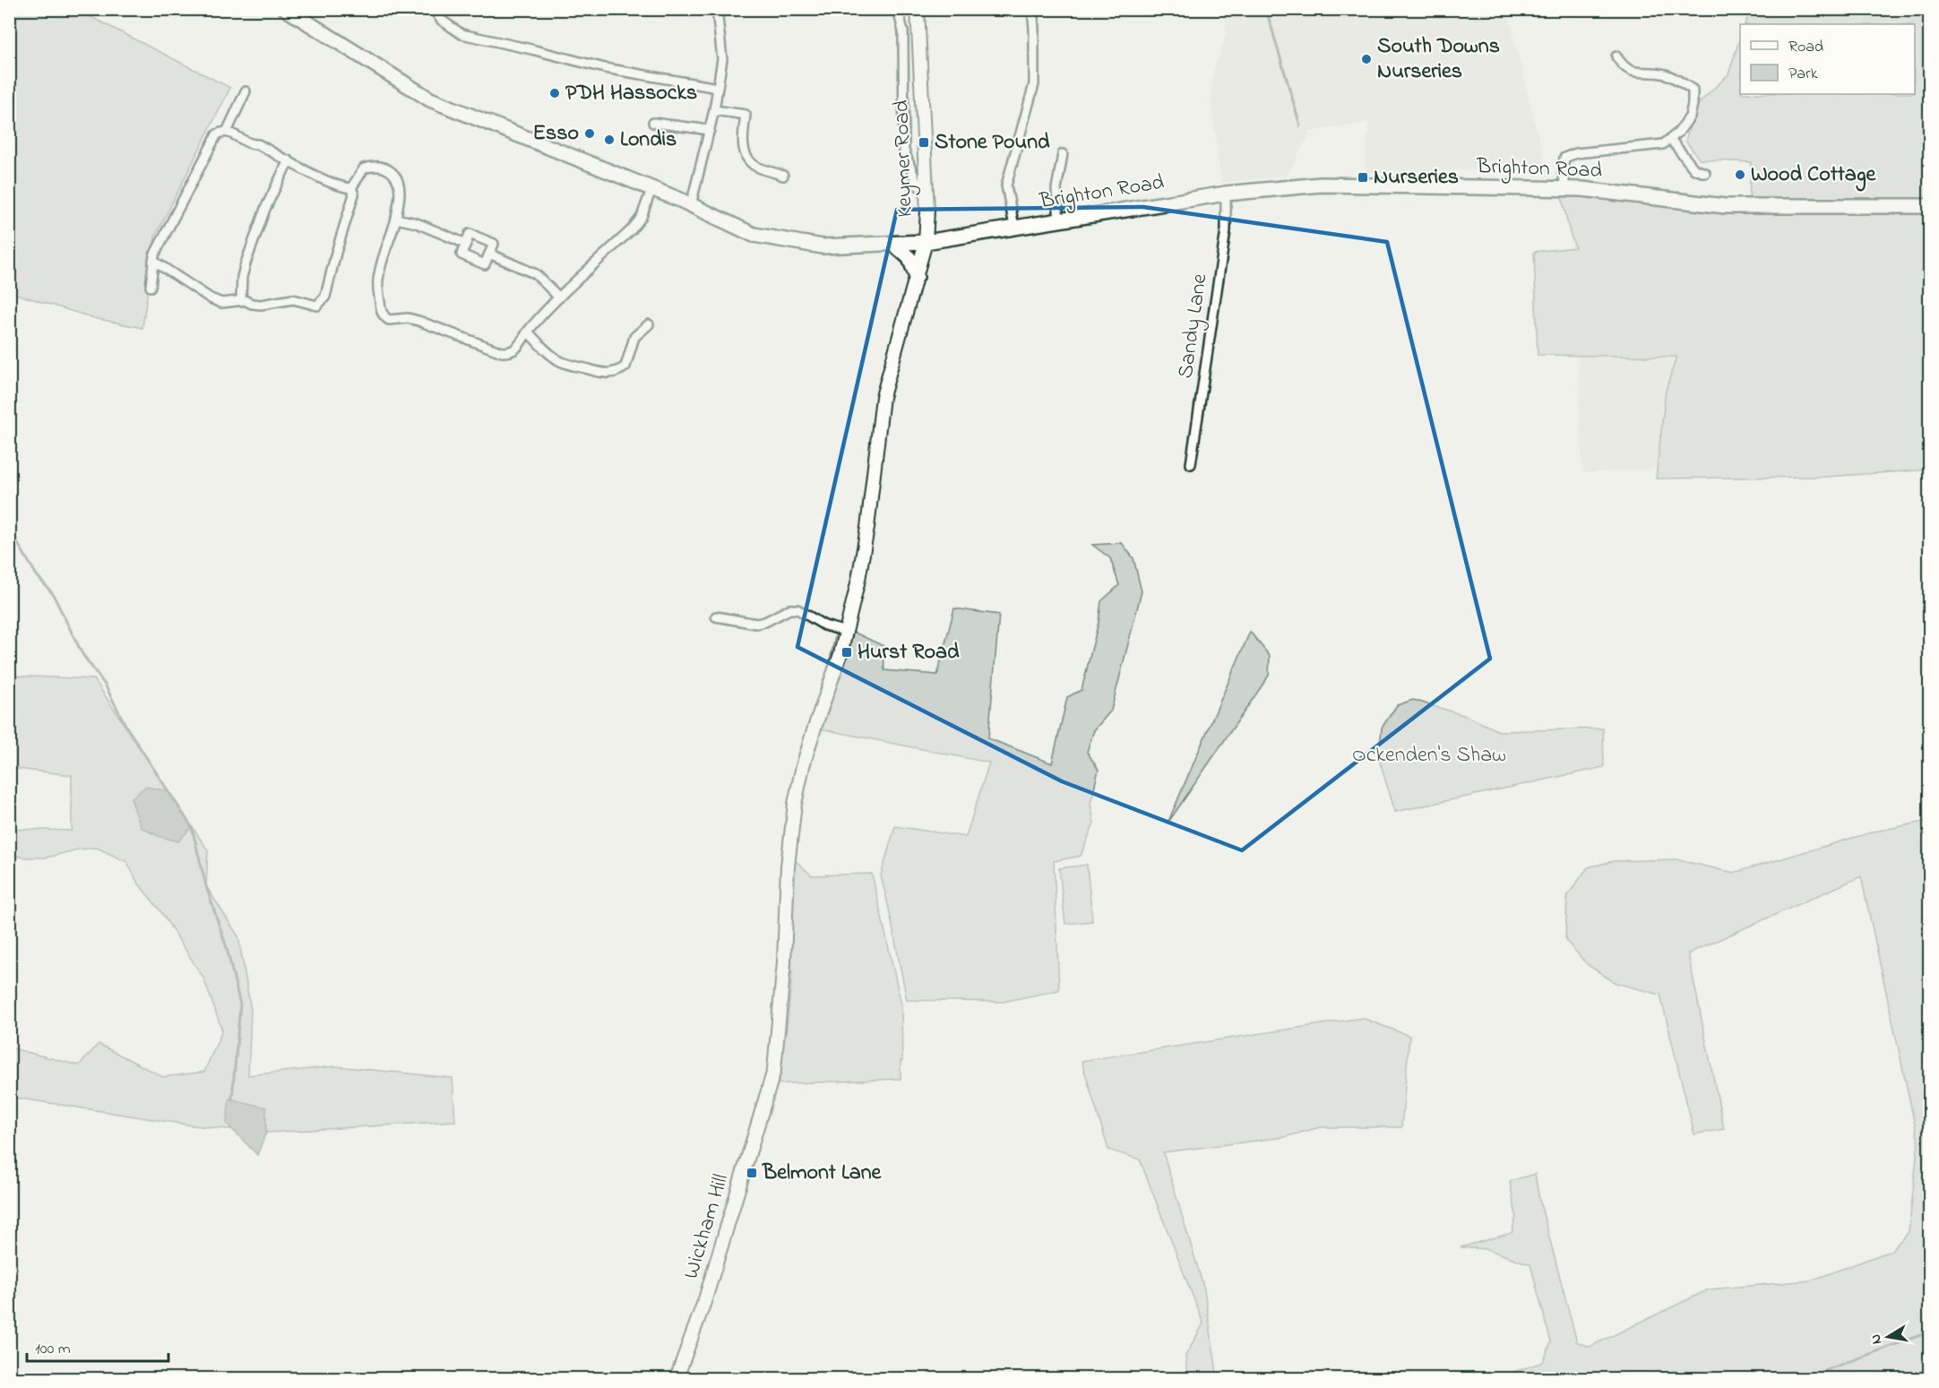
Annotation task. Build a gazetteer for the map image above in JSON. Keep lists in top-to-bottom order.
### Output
{
  "streets": {
    "main road": ["Keymer Road", "Brighton Road", "Wickham Hill"],
    "street": ["Sandy Lane"]
  },
  "crossings": [
    ["Keymer Road", "Brighton Road"],
    ["Brighton Road", "Sandy Lane"]
  ],
  "parks": ["Ockenden's Shaw"],
  "places": {
    "other": [
      "South Downs Nurseries",
      "PDH Hassocks",
      "Esso",
      "Londis",
      "Wood Cottage"
    ],
    "transit": [
      "Stone Pound",
      "Nurseries",
      "Hurst Road",
      "Belmont Lane"
    ]
  },
  "legend": ["Road", "Park"],
  "scale_bar": "100 m",
  "north": "left"
}
